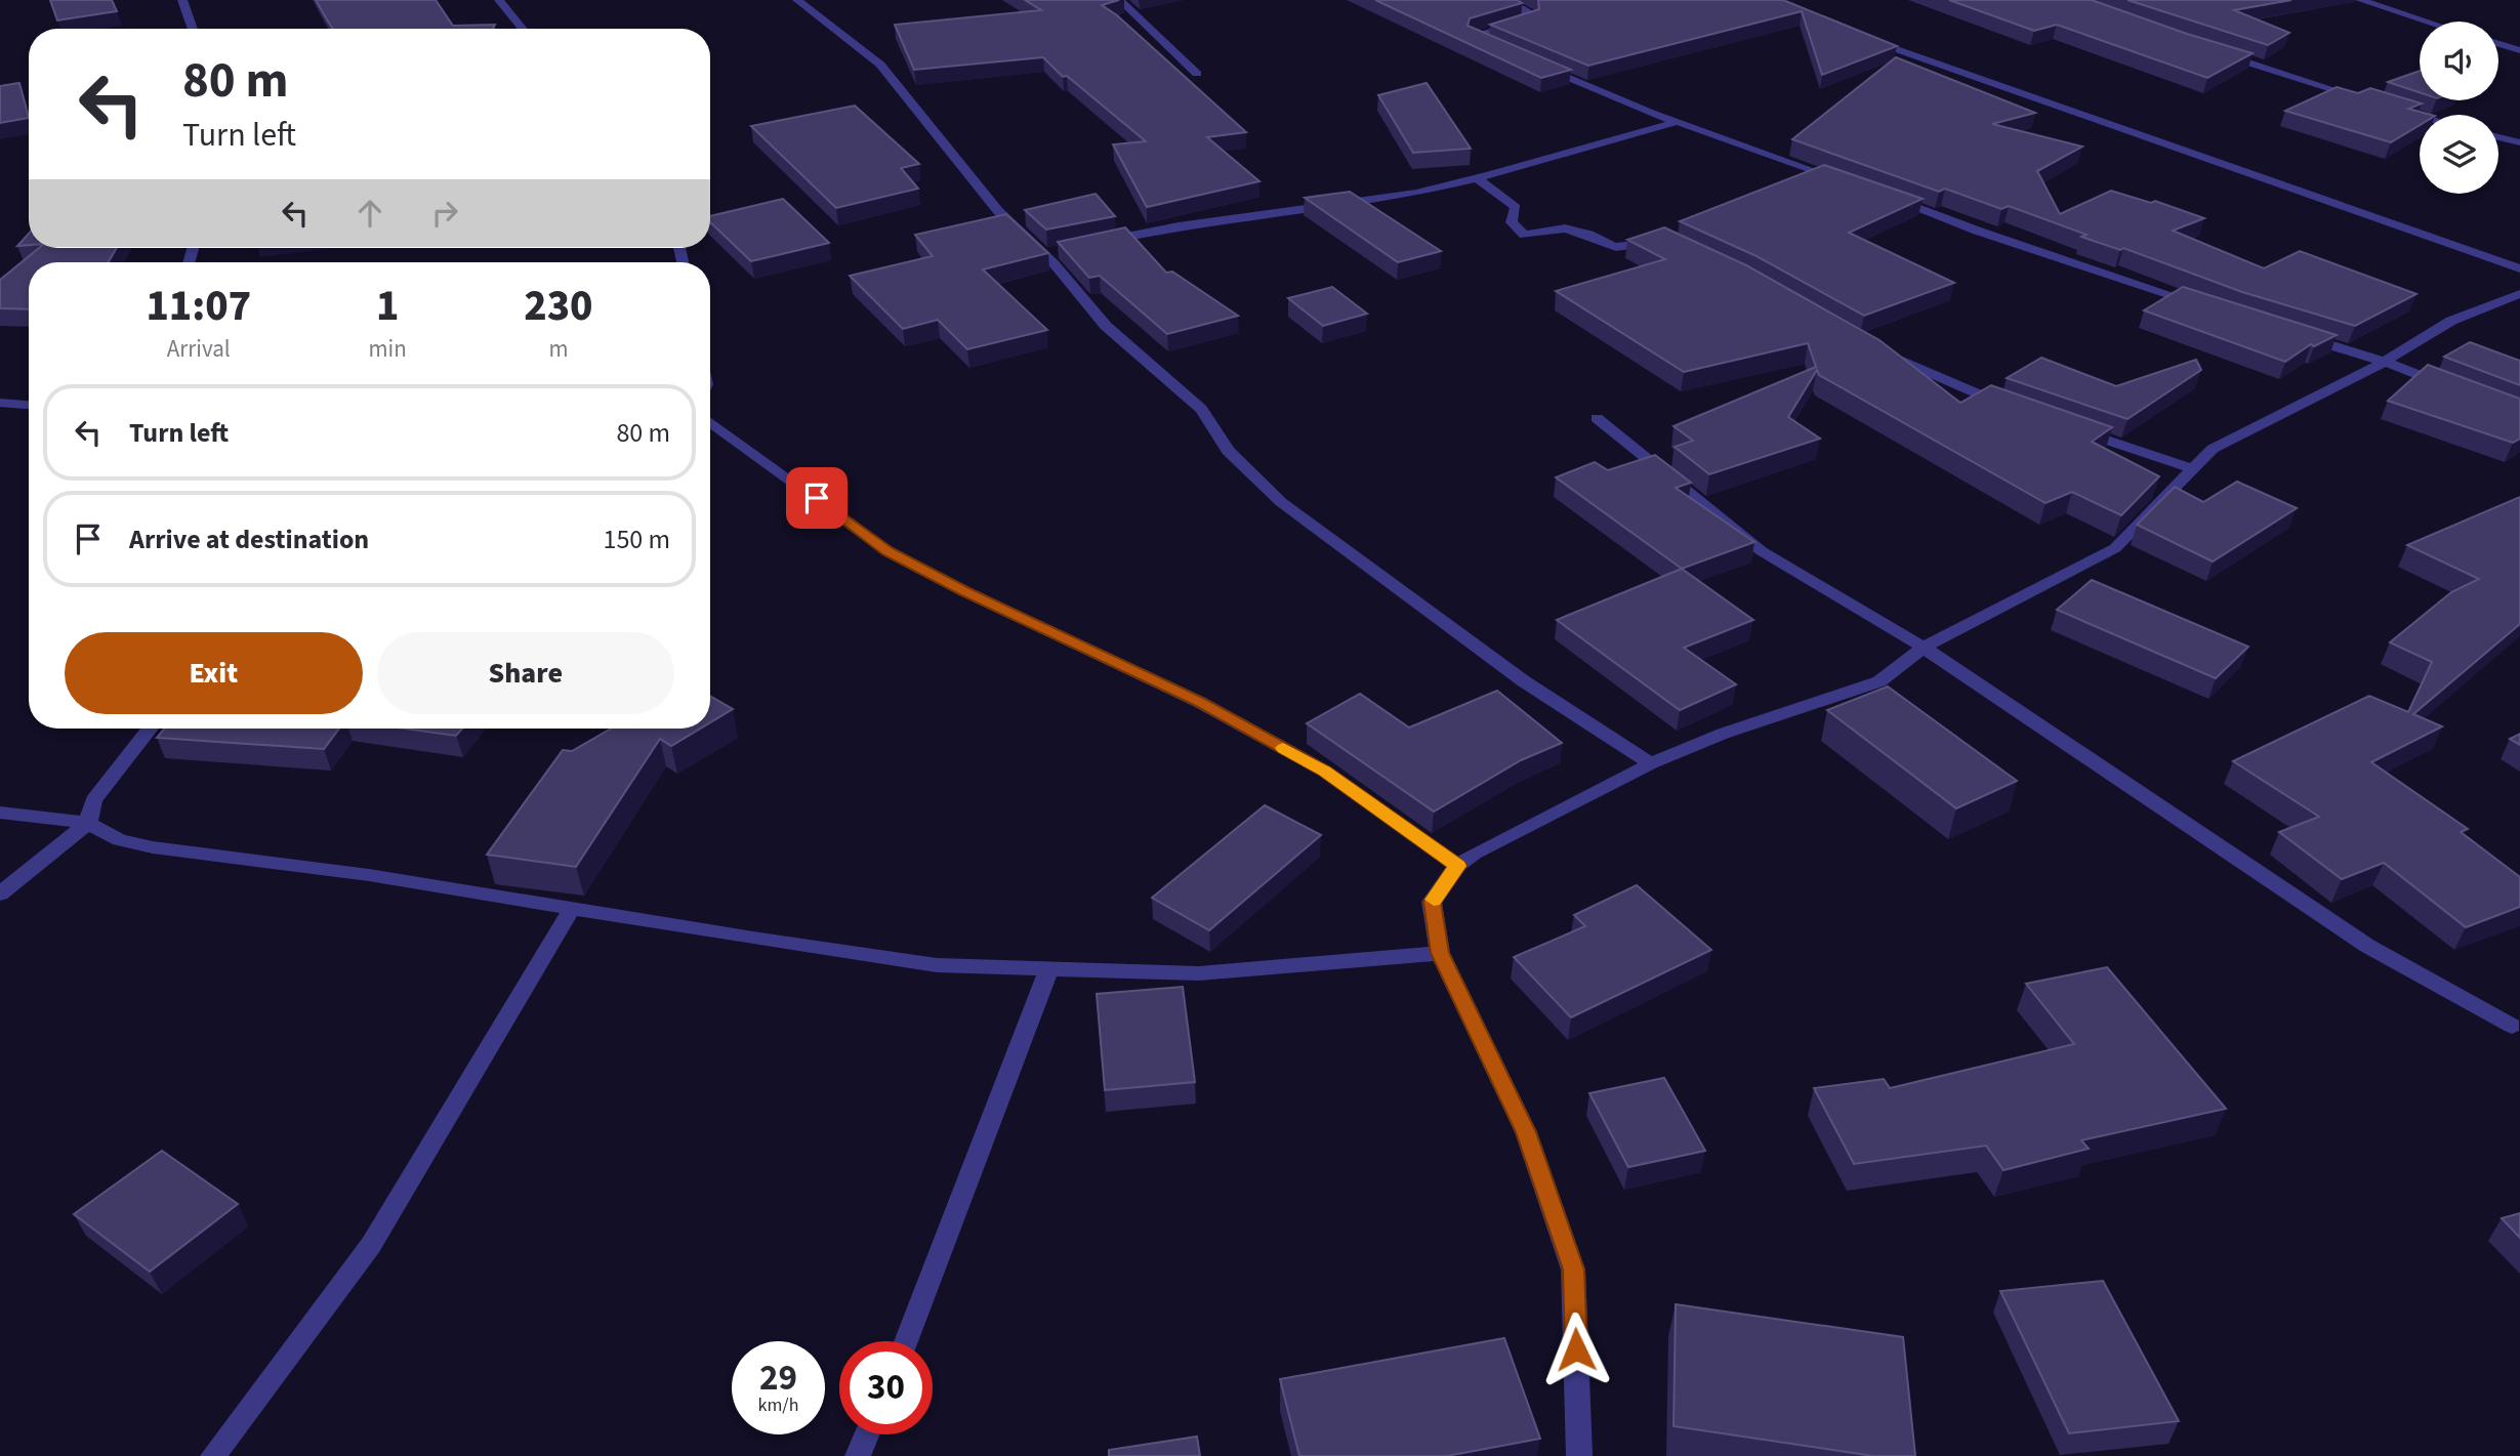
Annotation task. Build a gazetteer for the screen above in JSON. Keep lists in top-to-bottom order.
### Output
{
  "page": {
    "turn": ["80 m", "Turn left"],
    "eta": [
      "11:07",
      "Arrival",
      "1",
      "min",
      "230",
      "m"
    ],
    "list": [
      {
        "name": "Turn left",
        "value": "80 m"
      },
      {
        "name": "Arrive at destination",
        "value": "150 m"
      }
    ],
    "buttons": ["Exit", "Share"],
    "speed": "29 km/h",
    "limit": "30"
  }
}
